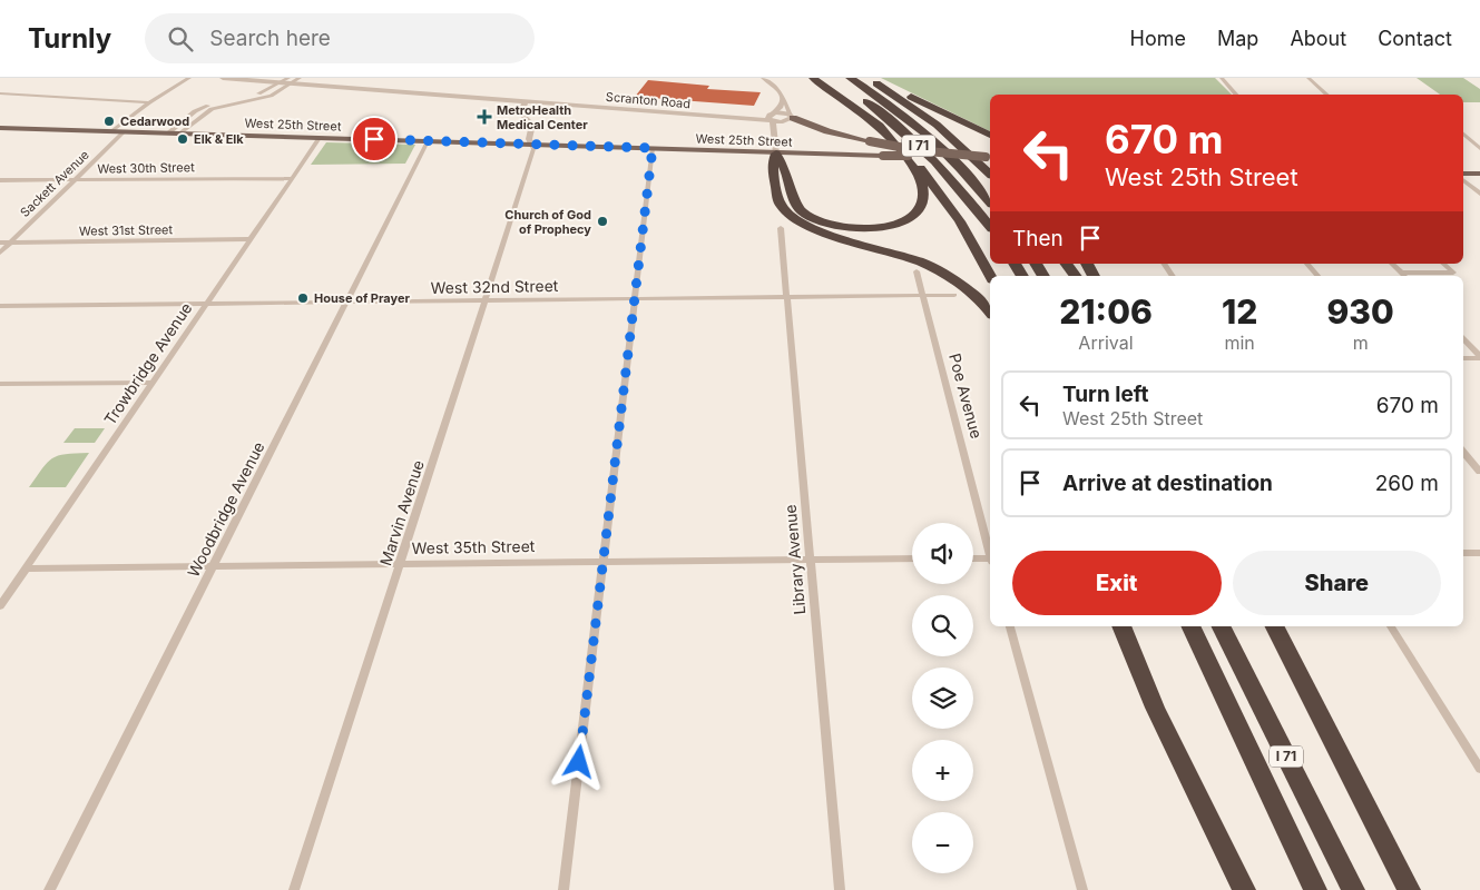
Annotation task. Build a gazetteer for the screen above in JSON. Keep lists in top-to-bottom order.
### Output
{
  "streets": {
    "highway": ["I 71"],
    "main road": ["West 25th Street"],
    "street": [
      "Scranton Road",
      "West 30th Street",
      "Sackett Avenue",
      "West 31st Street",
      "West 32nd Street",
      "Trowbridge Avenue",
      "Poe Avenue",
      "Woodbridge Avenue",
      "Marvin Avenue",
      "West 35th Street",
      "Library Avenue"
    ]
  },
  "crossings": [
    ["West 25th Street", "Sackett Avenue"],
    ["West 25th Street", "Trowbridge Avenue"],
    ["West 25th Street", "Woodbridge Avenue"],
    ["West 25th Street", "Marvin Avenue"],
    ["West 30th Street", "Sackett Avenue"],
    ["West 30th Street", "Trowbridge Avenue"],
    ["Sackett Avenue", "West 31st Street"],
    ["West 31st Street", "Trowbridge Avenue"],
    ["West 32nd Street", "Trowbridge Avenue"],
    ["West 32nd Street", "Poe Avenue"],
    ["West 32nd Street", "Woodbridge Avenue"],
    ["West 32nd Street", "Marvin Avenue"],
    ["West 32nd Street", "Library Avenue"],
    ["Trowbridge Avenue", "West 35th Street"],
    ["Woodbridge Avenue", "West 35th Street"],
    ["Marvin Avenue", "West 35th Street"],
    ["West 35th Street", "Library Avenue"]
  ],
  "places": {
    "health": ["MetroHealth Medical Center"],
    "other": [
      "Cedarwood",
      "Elk & Elk",
      "Church of God of Prophecy",
      "House of Prayer"
    ]
  },
  "page": {
    "header": "Turnly",
    "search": "Search here",
    "nav": [
      "Home",
      "Map",
      "About",
      "Contact"
    ],
    "turn": ["670 m", "West 25th Street"],
    "then": "Then",
    "eta": [
      "21:06",
      "Arrival",
      "12",
      "min",
      "930",
      "m"
    ],
    "list": [
      {
        "name": "Turn left",
        "note": "West 25th Street",
        "value": "670 m"
      },
      {
        "name": "Arrive at destination",
        "value": "260 m"
      }
    ],
    "map_buttons": ["+", "−"],
    "buttons": ["Exit", "Share"]
  }
}
